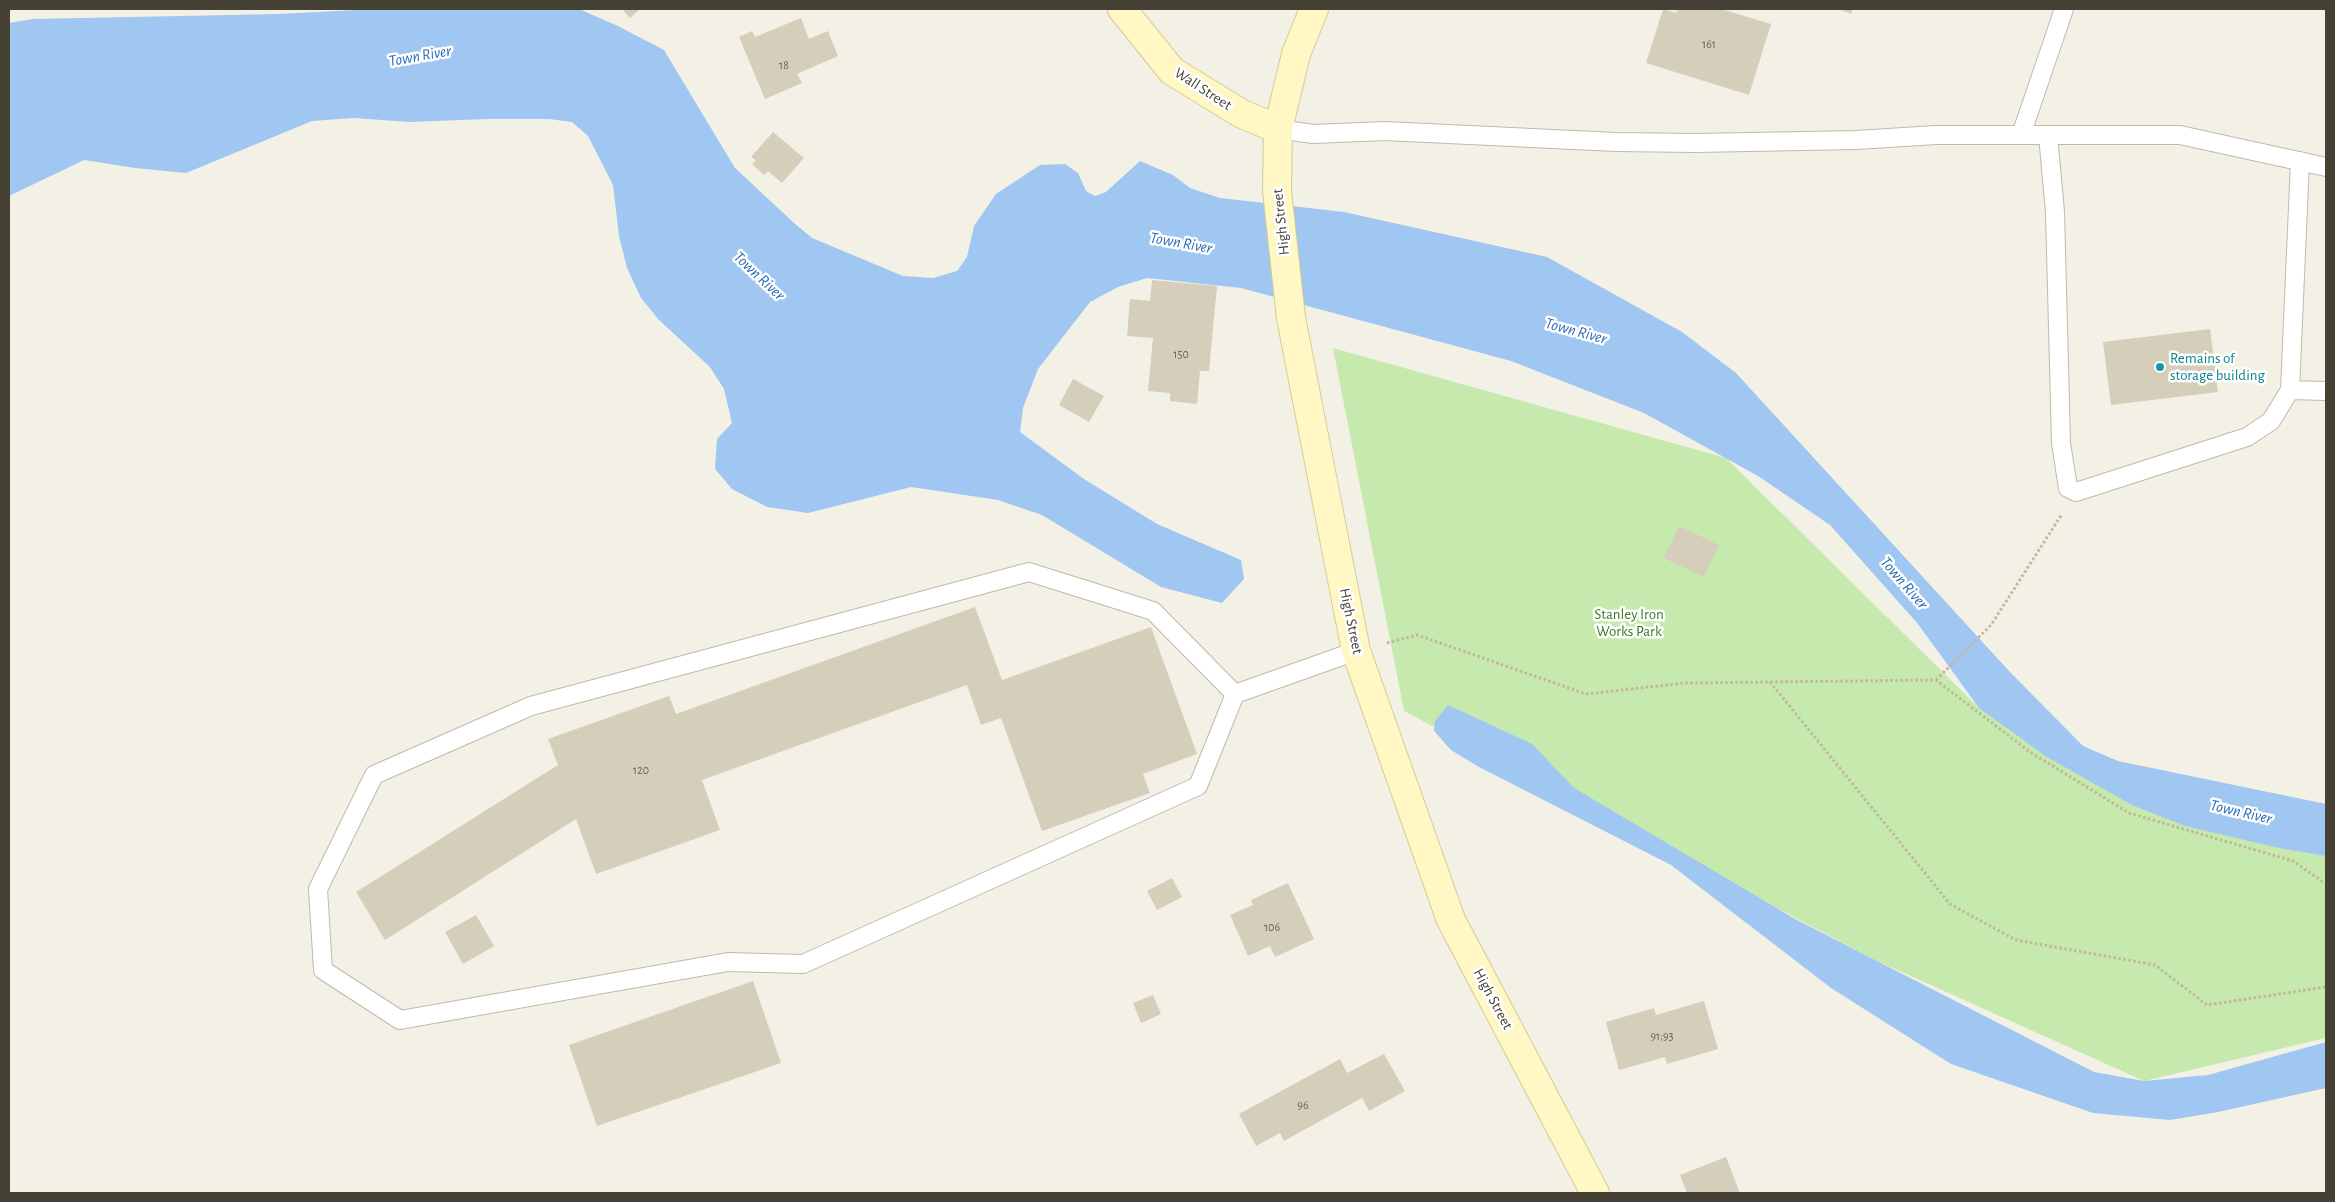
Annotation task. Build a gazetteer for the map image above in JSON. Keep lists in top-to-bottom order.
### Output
{
  "streets": {
    "main road": ["Wall Street", "High Street"]
  },
  "crossings": [
    ["Wall Street", "High Street"]
  ],
  "water": ["Town River"],
  "parks": ["Stanley Iron Works Park"],
  "places": ["Remains of storage building"],
  "house_numbers": [
    "161",
    "18",
    "150",
    "120",
    "106",
    "91;93",
    "96"
  ]
}
